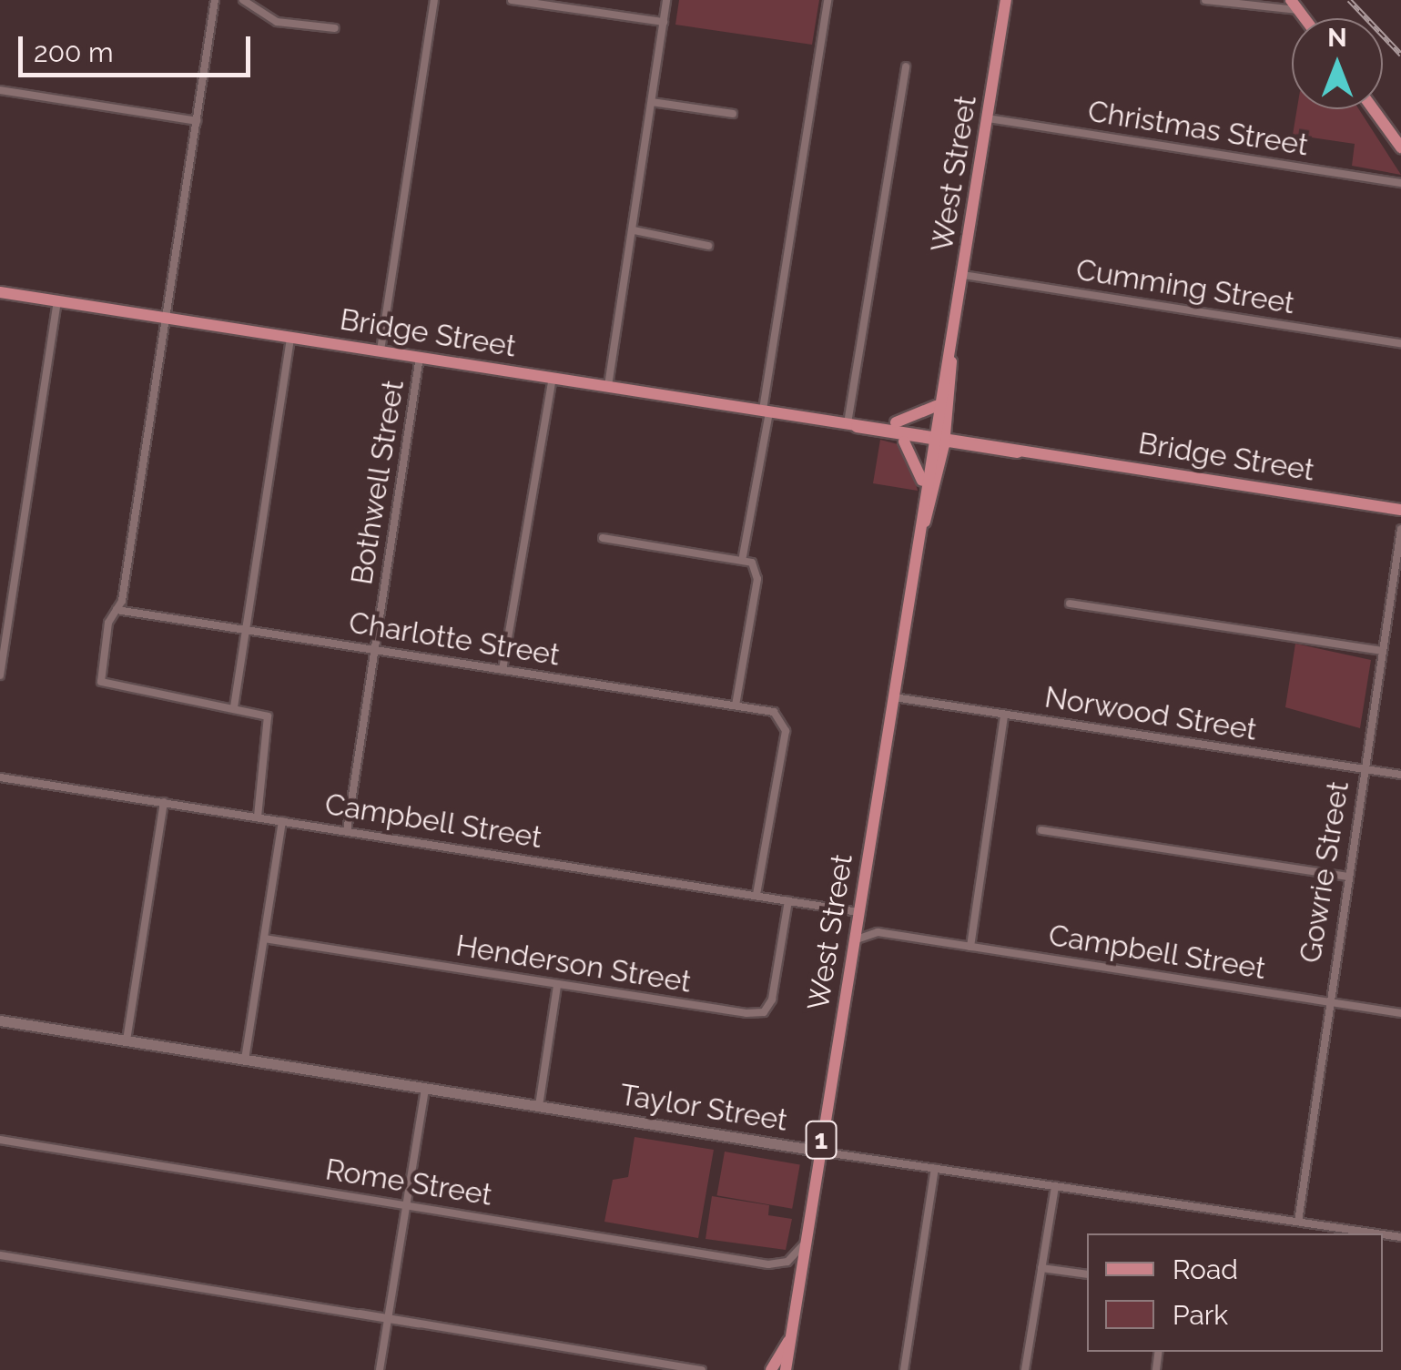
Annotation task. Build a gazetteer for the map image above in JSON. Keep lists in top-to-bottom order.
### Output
{
  "streets": {
    "main road": ["West Street", "Bridge Street", "1"],
    "street": [
      "Christmas Street",
      "Cumming Street",
      "Bothwell Street",
      "Charlotte Street",
      "Norwood Street",
      "Campbell Street",
      "Gowrie Street",
      "Henderson Street",
      "Taylor Street",
      "Rome Street"
    ]
  },
  "crossings": [
    ["Christmas Street", "West Street"],
    ["West Street", "Cumming Street"],
    ["West Street", "Bridge Street"],
    ["West Street", "Norwood Street"],
    ["West Street", "Campbell Street"],
    ["West Street", "Taylor Street"],
    ["West Street", "Rome Street"],
    ["Bridge Street", "Bothwell Street"],
    ["Bothwell Street", "Charlotte Street"],
    ["Bothwell Street", "Campbell Street"],
    ["Charlotte Street", "Campbell Street"],
    ["Norwood Street", "Gowrie Street"],
    ["Campbell Street", "Gowrie Street"],
    ["Campbell Street", "Henderson Street"],
    ["Gowrie Street", "Taylor Street"]
  ],
  "legend": ["Road", "Park"],
  "scale_bar": "200 m",
  "north": "top"
}
